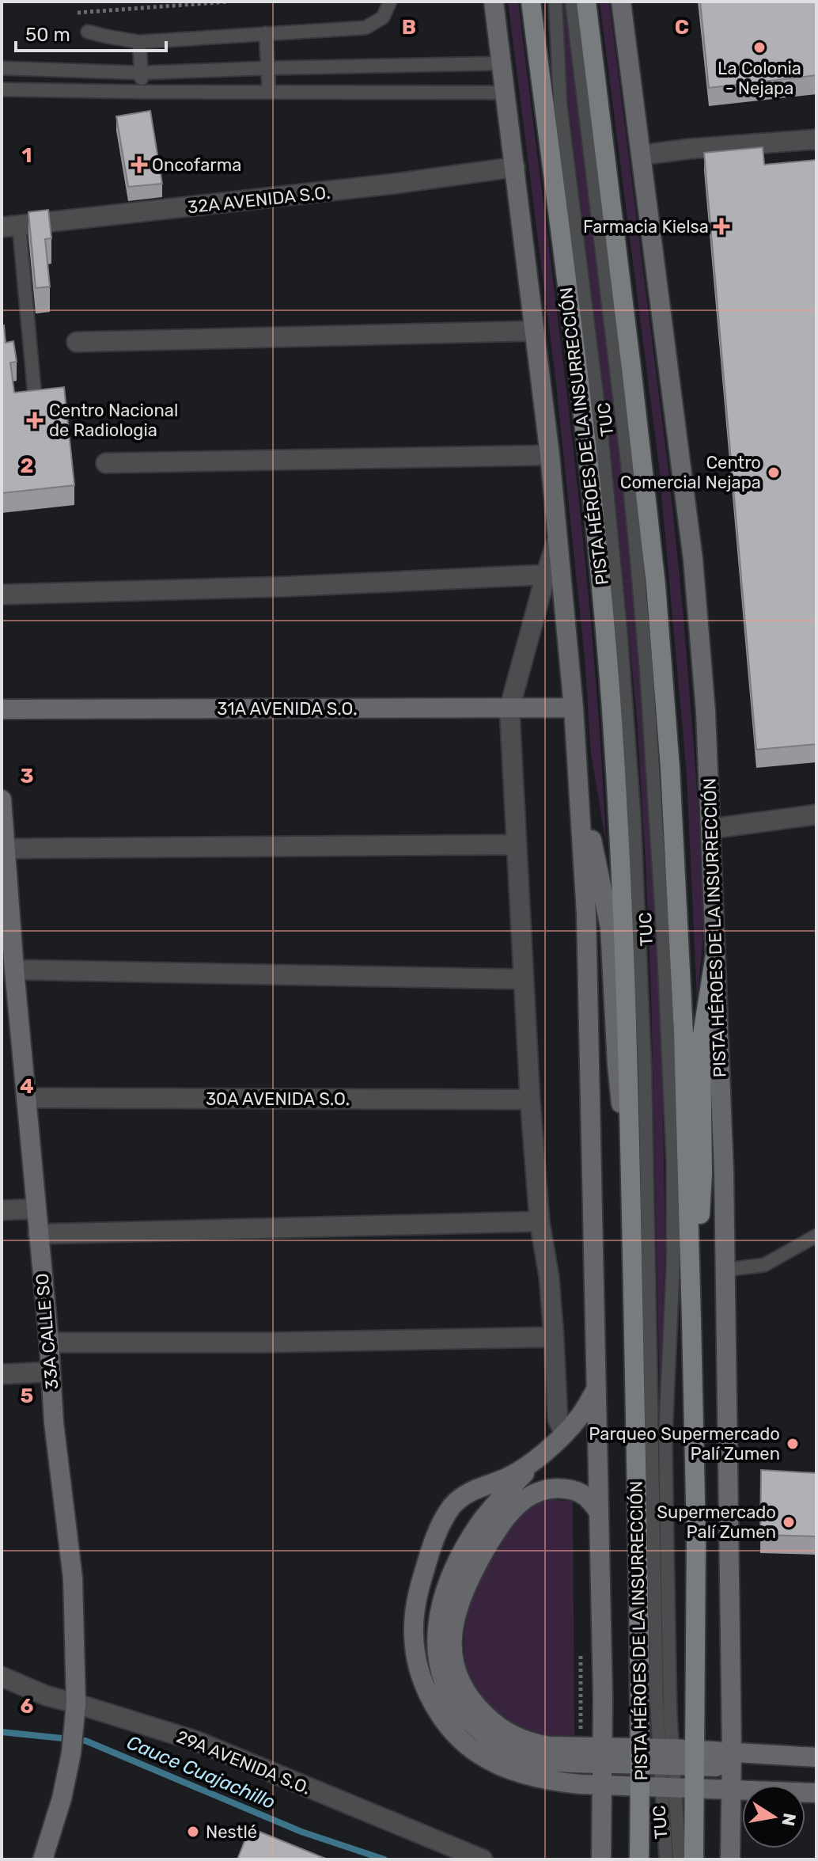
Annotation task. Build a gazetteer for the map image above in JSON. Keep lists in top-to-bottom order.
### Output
{
  "streets": {
    "main road": ["PISTA HÉROES DE LA INSURRECCIÓN"],
    "street": [
      "32A AVENIDA S.O.",
      "31A AVENIDA S.O.",
      "30A AVENIDA S.O.",
      "33A CALLE SO",
      "29A AVENIDA S.O."
    ],
    "lane": ["TUC"]
  },
  "crossings": [
    ["32A AVENIDA S.O.", "PISTA HÉROES DE LA INSURRECCIÓN"],
    ["TUC", "PISTA HÉROES DE LA INSURRECCIÓN"],
    ["PISTA HÉROES DE LA INSURRECCIÓN", "31A AVENIDA S.O."],
    ["30A AVENIDA S.O.", "33A CALLE SO"],
    ["33A CALLE SO", "29A AVENIDA S.O."]
  ],
  "water": ["Cauce Cuajachillo"],
  "places": {
    "other": [
      "La Colonia - Nejapa",
      "Centro Comercial Nejapa",
      "Parqueo Supermercado Palí Zumen",
      "Supermercado Palí Zumen",
      "Nestlé"
    ],
    "health": ["Oncofarma", "Farmacia Kielsa", "Centro Nacional de Radiologia"]
  },
  "scale_bar": "50 m",
  "north": "right",
  "grid": {
    "columns": ["B", "C"],
    "rows": [
      "1",
      "2",
      "3",
      "4",
      "5",
      "6"
    ]
  }
}
